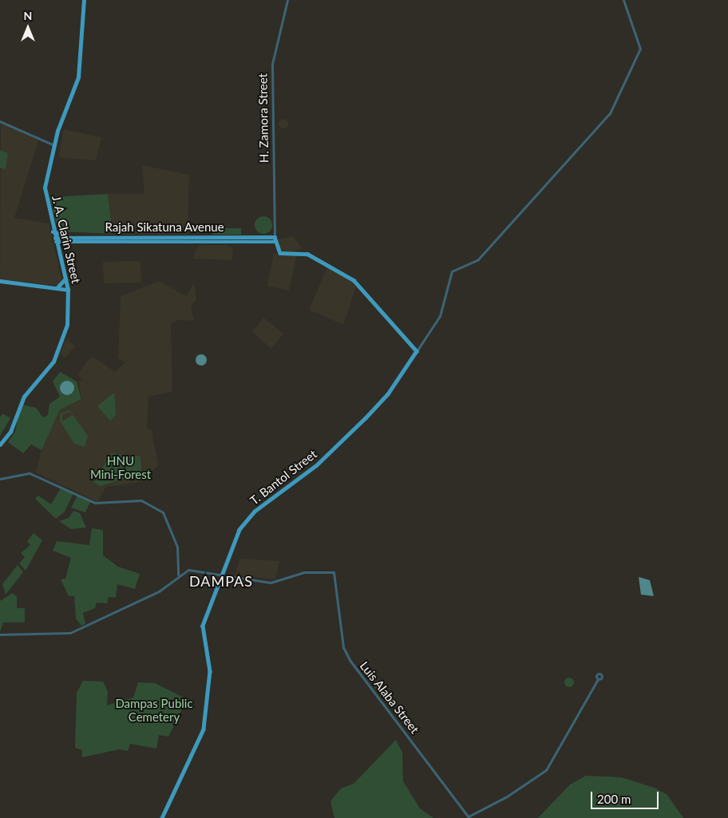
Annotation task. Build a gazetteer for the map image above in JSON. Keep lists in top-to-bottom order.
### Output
{
  "streets": {
    "main road": ["Rajah Sikatuna Avenue", "J. A. Clarin Street", "T. Bantol Street"],
    "street": ["H. Zamora Street", "Luis Alaba Street"]
  },
  "crossings": [
    ["H. Zamora Street", "Rajah Sikatuna Avenue"],
    ["Rajah Sikatuna Avenue", "J. A. Clarin Street"],
    ["T. Bantol Street", "Luis Alaba Street"]
  ],
  "districts": ["DAMPAS"],
  "parks": ["HNU Mini-Forest", "Dampas Public Cemetery"],
  "scale_bar": "200 m",
  "north": "top"
}
